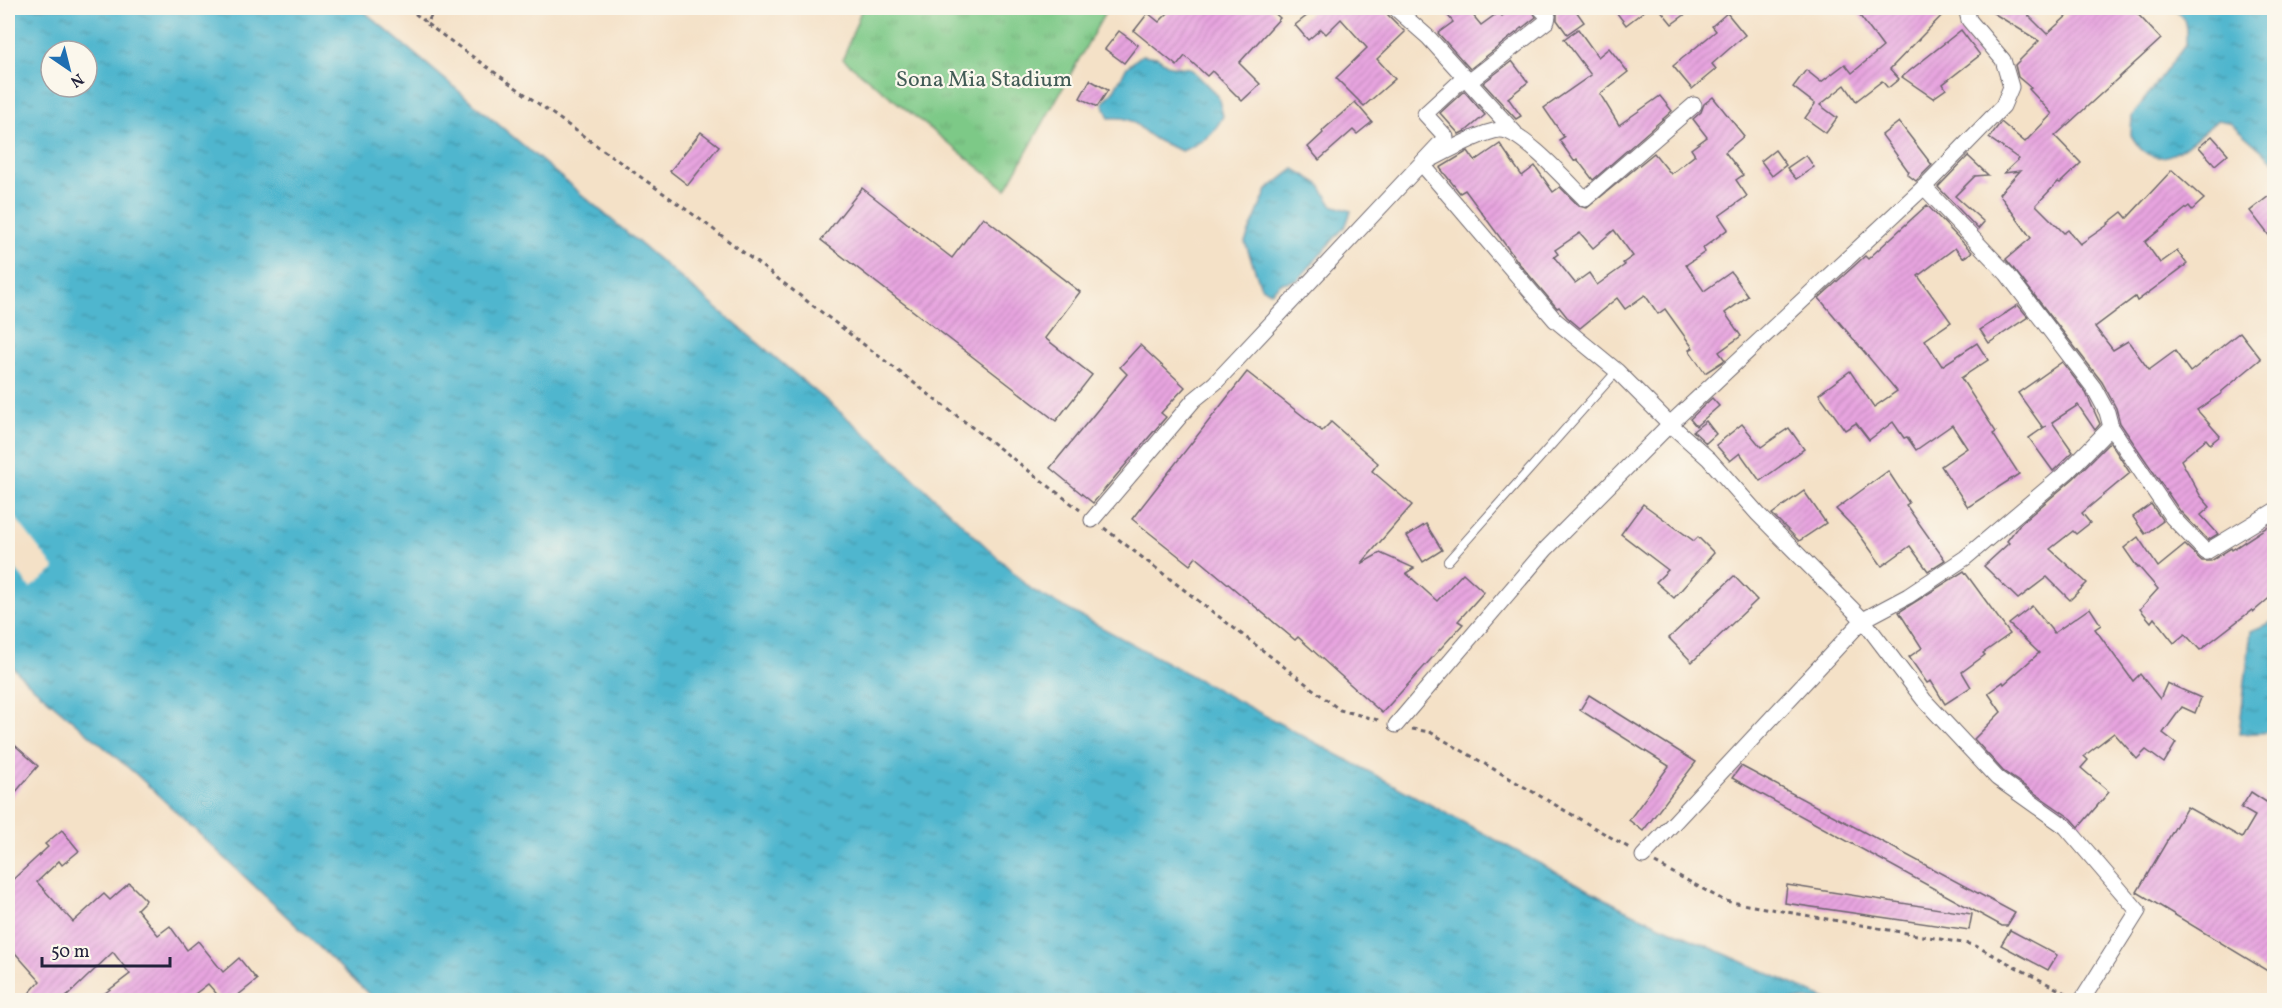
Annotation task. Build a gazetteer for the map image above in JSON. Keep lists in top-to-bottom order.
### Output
{
  "parks": ["Sona Mia Stadium"],
  "scale_bar": "50 m",
  "north": "bottom right"
}
